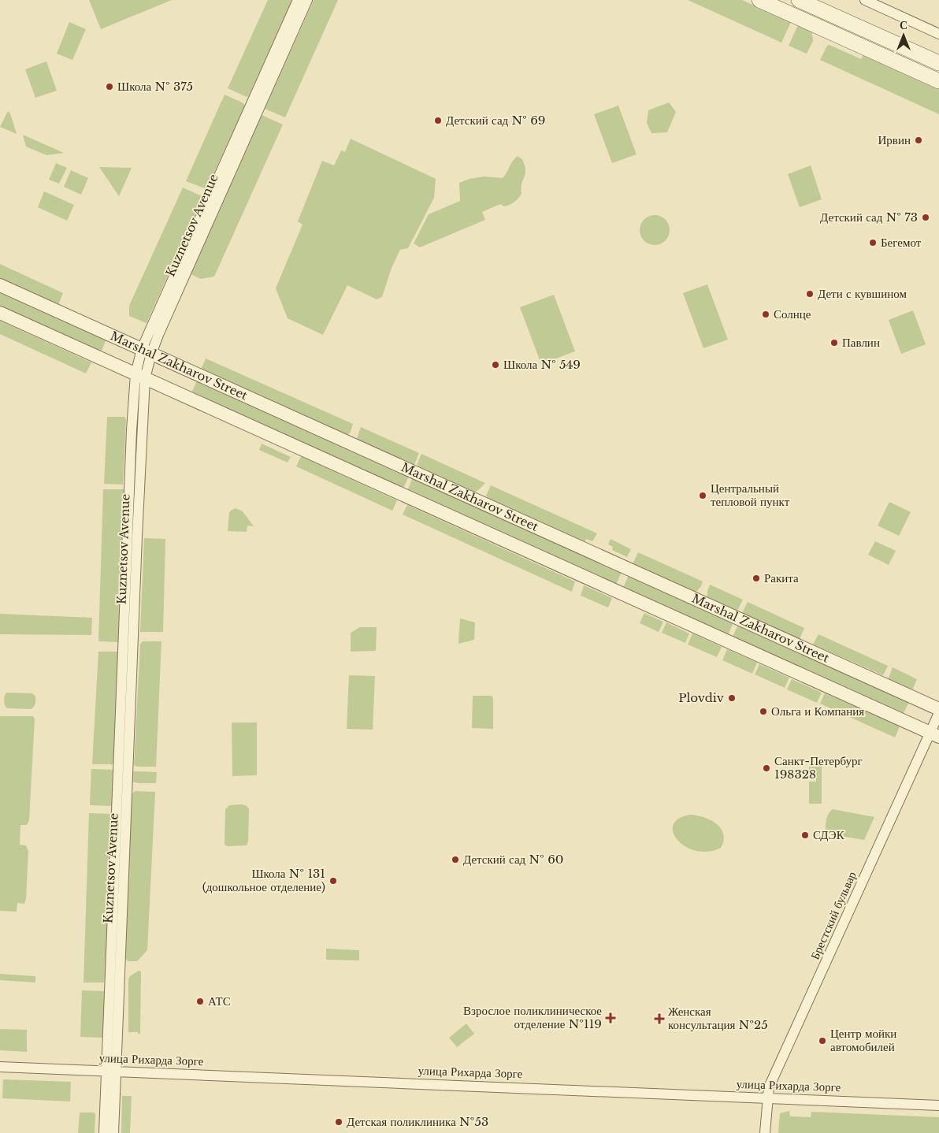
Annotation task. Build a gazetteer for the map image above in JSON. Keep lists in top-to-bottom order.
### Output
{
  "streets": {
    "street": [
      "Kuznetsov Avenue",
      "Marshal Zakharov Street",
      "Брестский бульвар",
      "улица Рихарда Зорге"
    ]
  },
  "crossings": [
    ["Kuznetsov Avenue", "Marshal Zakharov Street"],
    ["Kuznetsov Avenue", "улица Рихарда Зорге"],
    ["Marshal Zakharov Street", "Брестский бульвар"],
    ["Брестский бульвар", "улица Рихарда Зорге"]
  ],
  "places": {
    "other": [
      "Школа № 375",
      "Детский сад № 69",
      "Ирвин",
      "Детский сад № 73",
      "Бегемот",
      "Дети с кувшином",
      "Солнце",
      "Павлин",
      "Школа № 549",
      "Центральный тепловой пункт",
      "Ракита",
      "Plovdiv",
      "Ольга и Компания",
      "Санкт-Петербург 198328",
      "СДЭК",
      "Детский сад № 60",
      "Школа № 131 (дошкольное отделение)",
      "АТС",
      "Центр мойки автомобилей",
      "Детская поликлиника №53"
    ],
    "health": ["Взрослое поликлиническое отделение №119", "Женская консультация №25"]
  },
  "north": "top"
}
